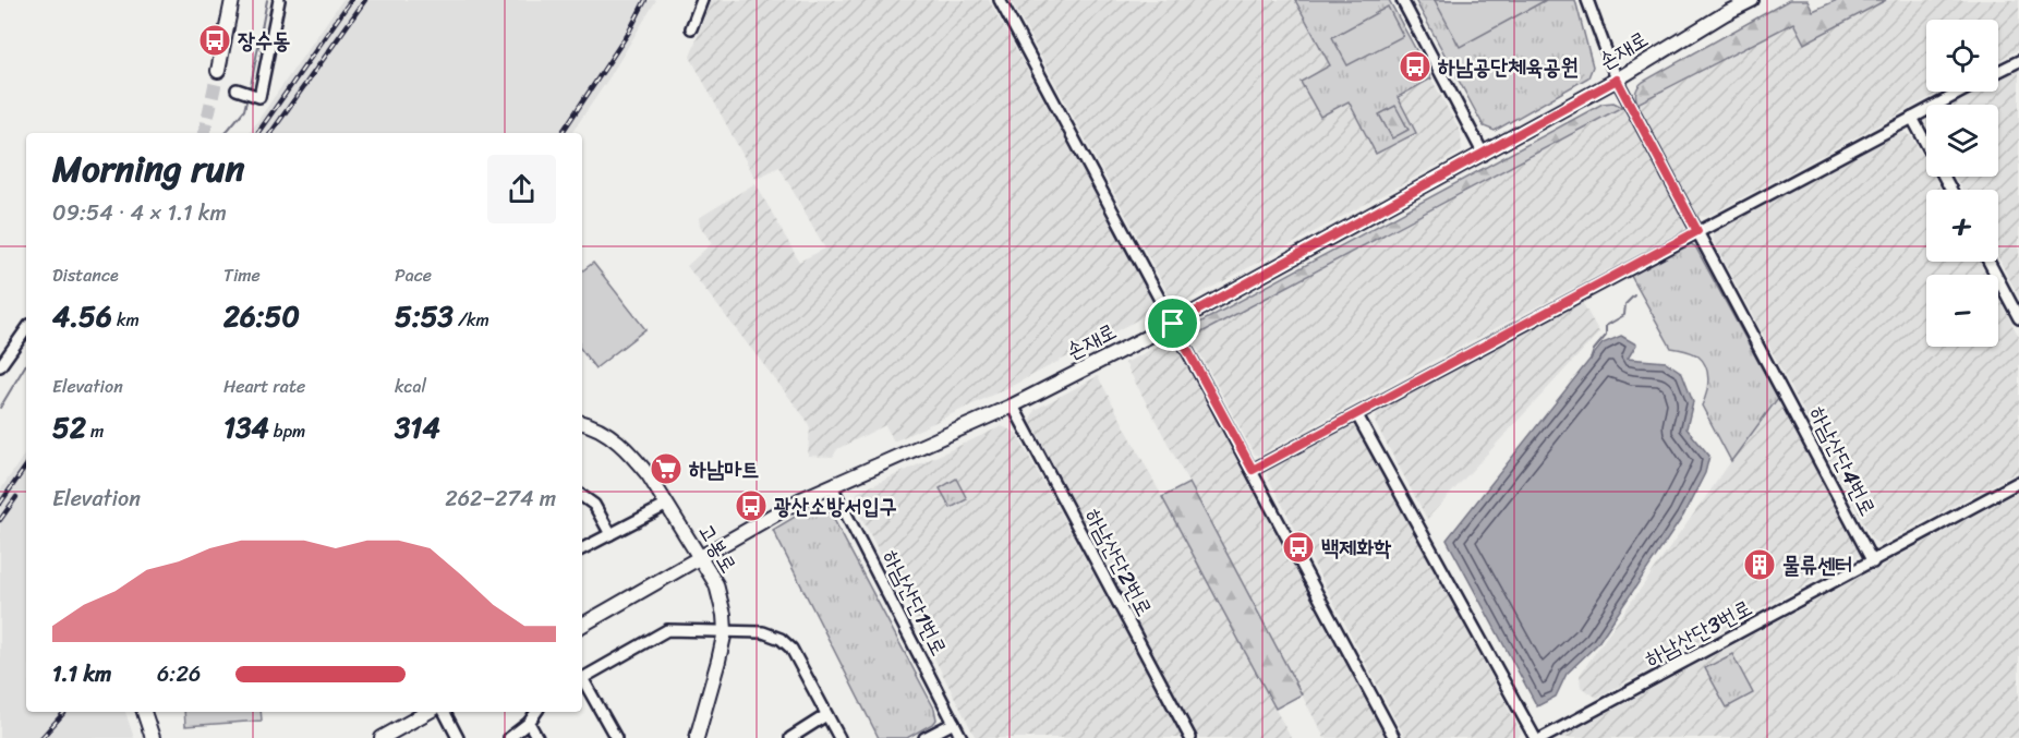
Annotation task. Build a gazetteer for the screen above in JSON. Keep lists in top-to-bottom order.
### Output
{
  "streets": {
    "main road": ["손재로", "고봉로"],
    "street": [
      "하남산단4번로",
      "하남산단2번로",
      "하남산단1번로",
      "하남산단3번로"
    ]
  },
  "crossings": [
    ["손재로", "하남산단4번로"],
    ["손재로", "고봉로"],
    ["손재로", "하남산단2번로"],
    ["손재로", "하남산단1번로"],
    ["하남산단4번로", "하남산단3번로"]
  ],
  "places": {
    "bus stop": [
      "장수동",
      "하남공단체육공원",
      "광산소방서입구",
      "백제화학"
    ],
    "supermarket": ["하남마트"],
    "building": ["물류센터"]
  },
  "page": {
    "map_buttons": ["+", "−"],
    "heading": ["Morning run", "09:54 · 4 × 1.1 km"],
    "stats": [
      ["Distance", "4.56 km"],
      ["Time", "26:50"],
      ["Pace", "5:53 /km"],
      ["Elevation", "52 m"],
      ["Heart rate", "134 bpm"],
      ["kcal", "314"]
    ],
    "chart": ["Elevation", "262–274 m"],
    "list": [
      {
        "name": "1.1 km",
        "note": "6:26"
      }
    ]
  }
}
